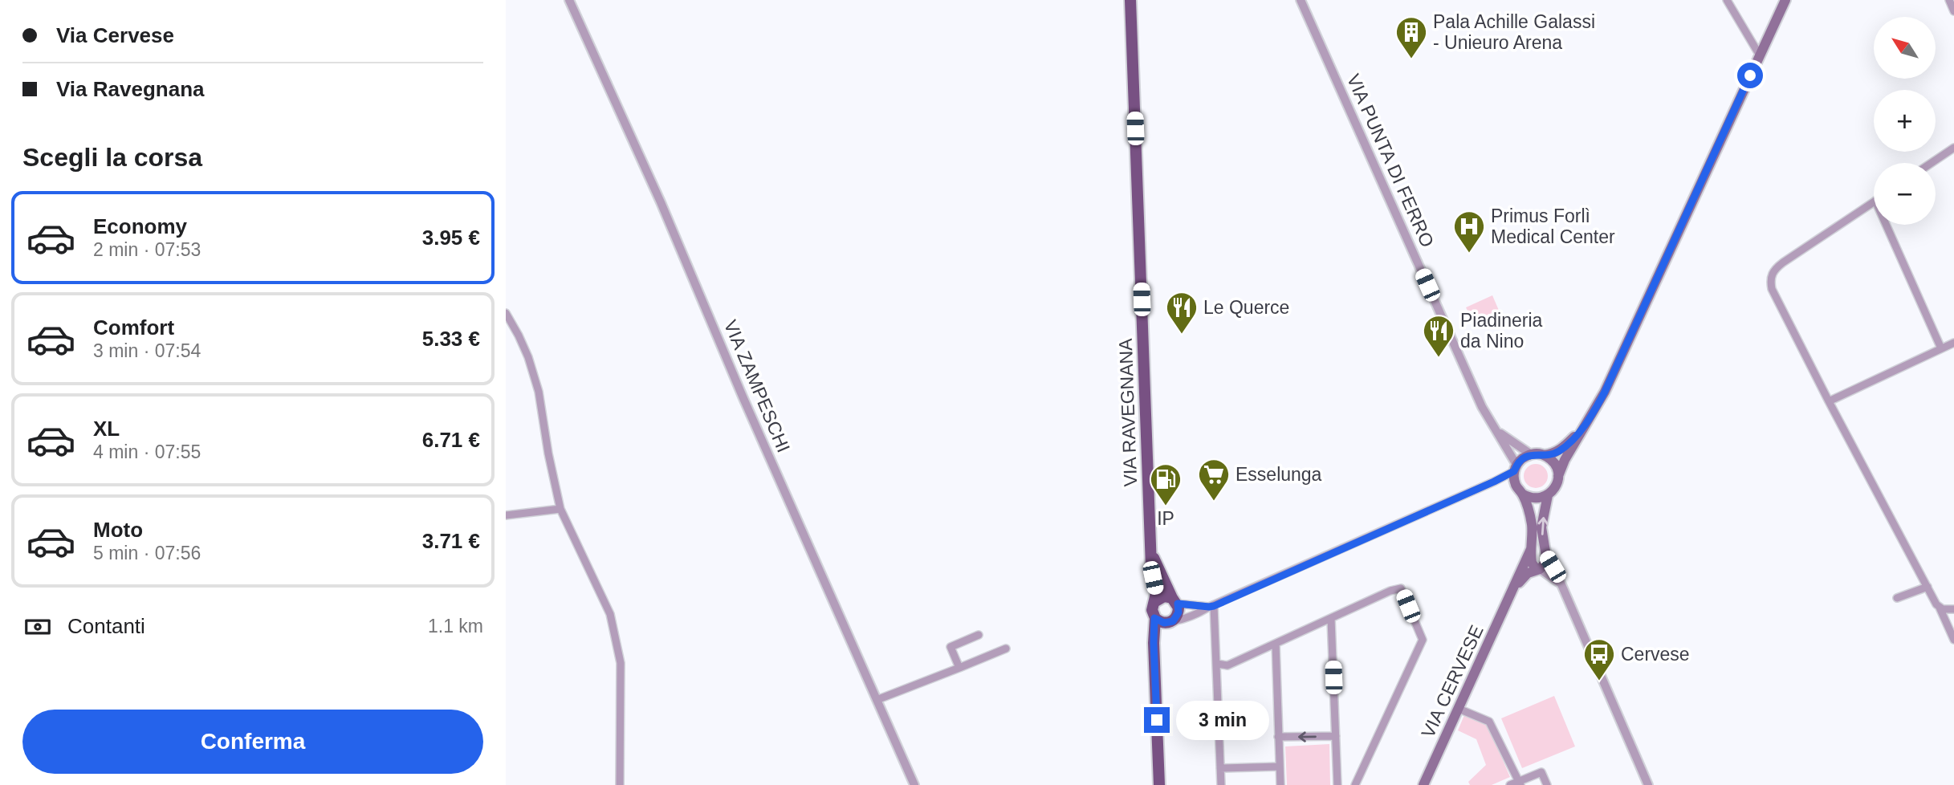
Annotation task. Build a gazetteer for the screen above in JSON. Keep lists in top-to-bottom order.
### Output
{
  "streets": {
    "main road": ["VIA RAVEGNANA", "VIA CERVESE"],
    "street": ["VIA PUNTA DI FERRO", "VIA ZAMPESCHI"]
  },
  "crossings": [
    ["VIA PUNTA DI FERRO", "VIA CERVESE"]
  ],
  "places": {
    "building": ["Pala Achille Galassi - Unieuro Arena"],
    "hospital": ["Primus Forlì Medical Center"],
    "restaurant": ["Le Querce", "Piadineria da Nino"],
    "supermarket": ["Esselunga"],
    "fuel station": ["IP"],
    "bus stop": ["Cervese"]
  },
  "north": "top left",
  "page": {
    "banner": ["Via Cervese", "Via Ravegnana"],
    "map_buttons": ["+", "−"],
    "heading": "Scegli la corsa",
    "list": [
      {
        "name": "Economy",
        "note": "2 min · 07:53",
        "value": "3.95 €"
      },
      {
        "name": "Comfort",
        "note": "3 min · 07:54",
        "value": "5.33 €"
      },
      {
        "name": "XL",
        "note": "4 min · 07:55",
        "value": "6.71 €"
      },
      {
        "name": "Moto",
        "note": "5 min · 07:56",
        "value": "3.71 €"
      }
    ],
    "pay": ["Contanti", "1.1 km"],
    "buttons": "Conferma",
    "bubble": "3 min"
  }
}
